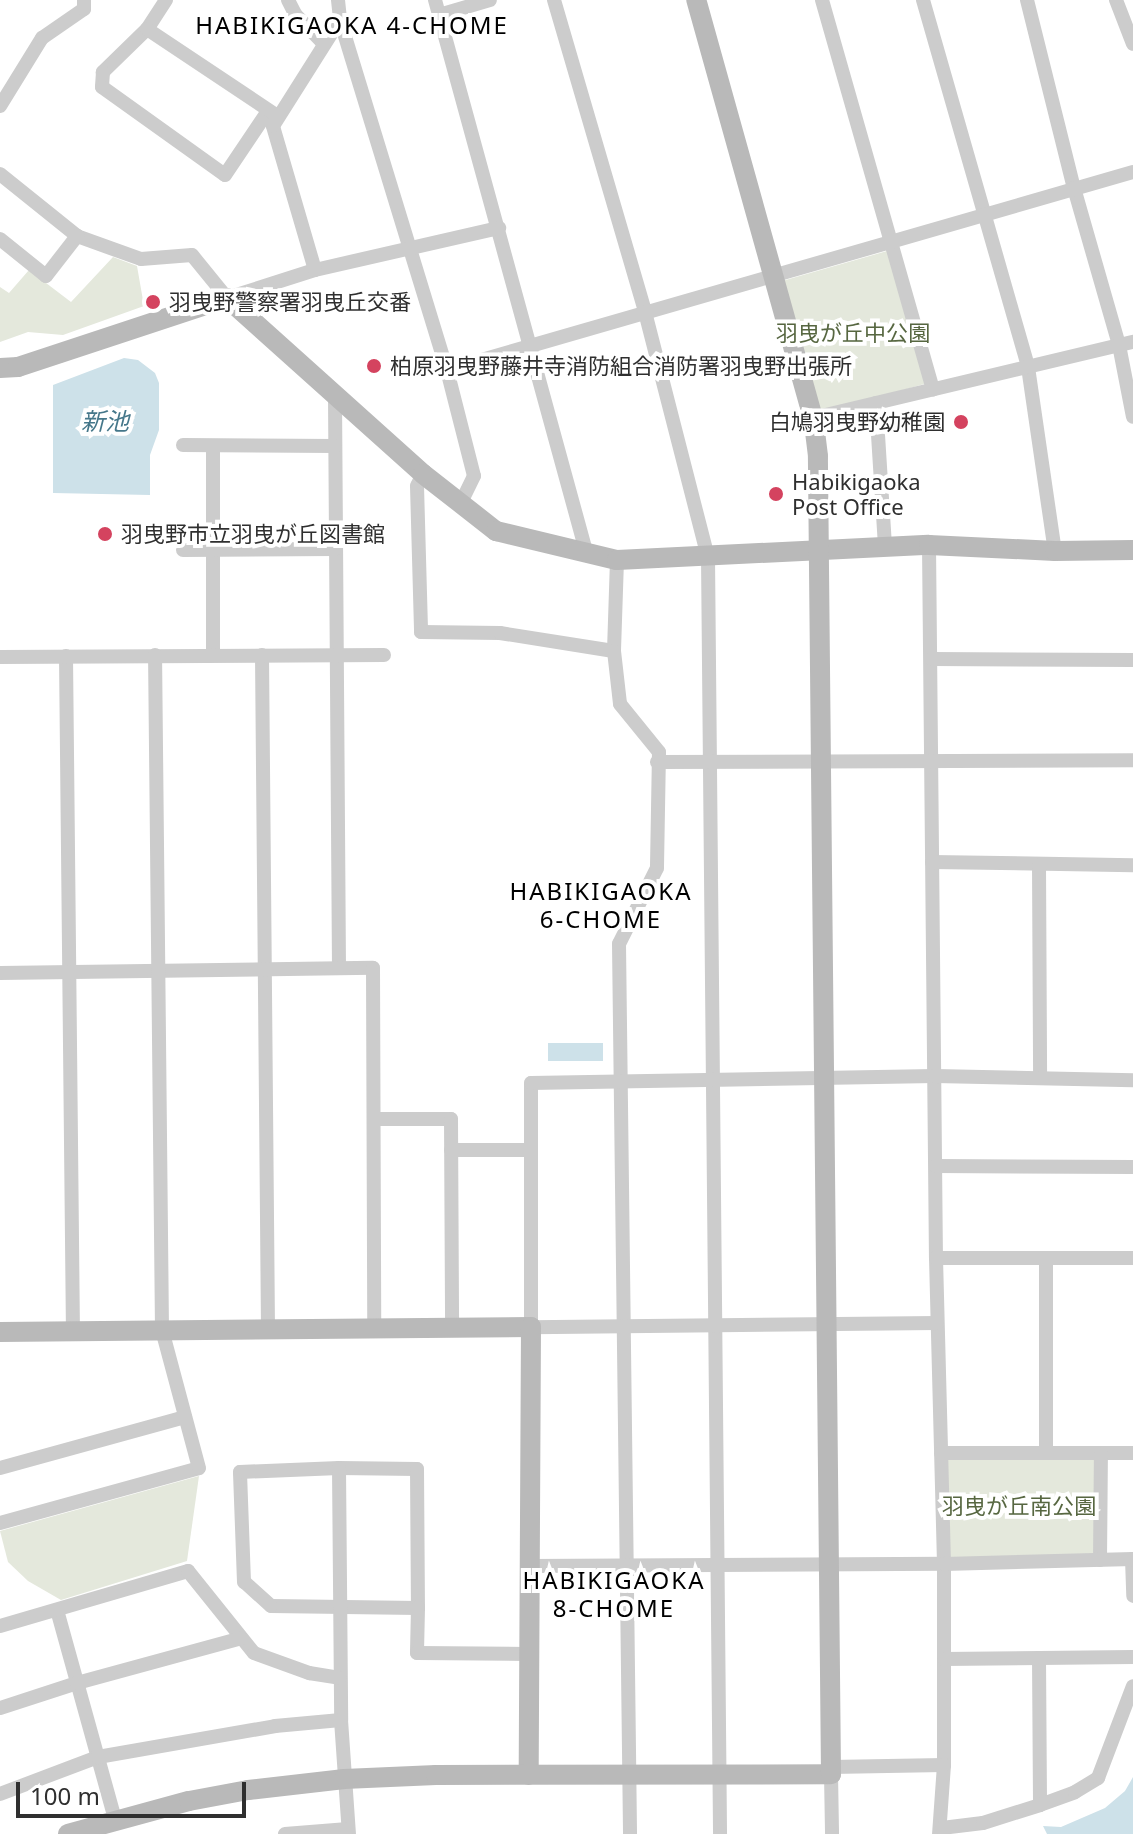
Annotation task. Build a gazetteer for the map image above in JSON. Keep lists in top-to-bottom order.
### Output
{
  "districts": ["HABIKIGAOKA 4-CHOME", "HABIKIGAOKA 6-CHOME", "HABIKIGAOKA 8-CHOME"],
  "water": ["新池"],
  "parks": ["羽曳が丘中公園", "羽曳が丘南公園"],
  "places": [
    "羽曳野警察署羽曳丘交番",
    "柏原羽曳野藤井寺消防組合消防署羽曳野出張所",
    "白鳩羽曳野幼稚園",
    "Habikigaoka Post Office",
    "羽曳野市立羽曳が丘図書館"
  ],
  "scale_bar": "100 m"
}
